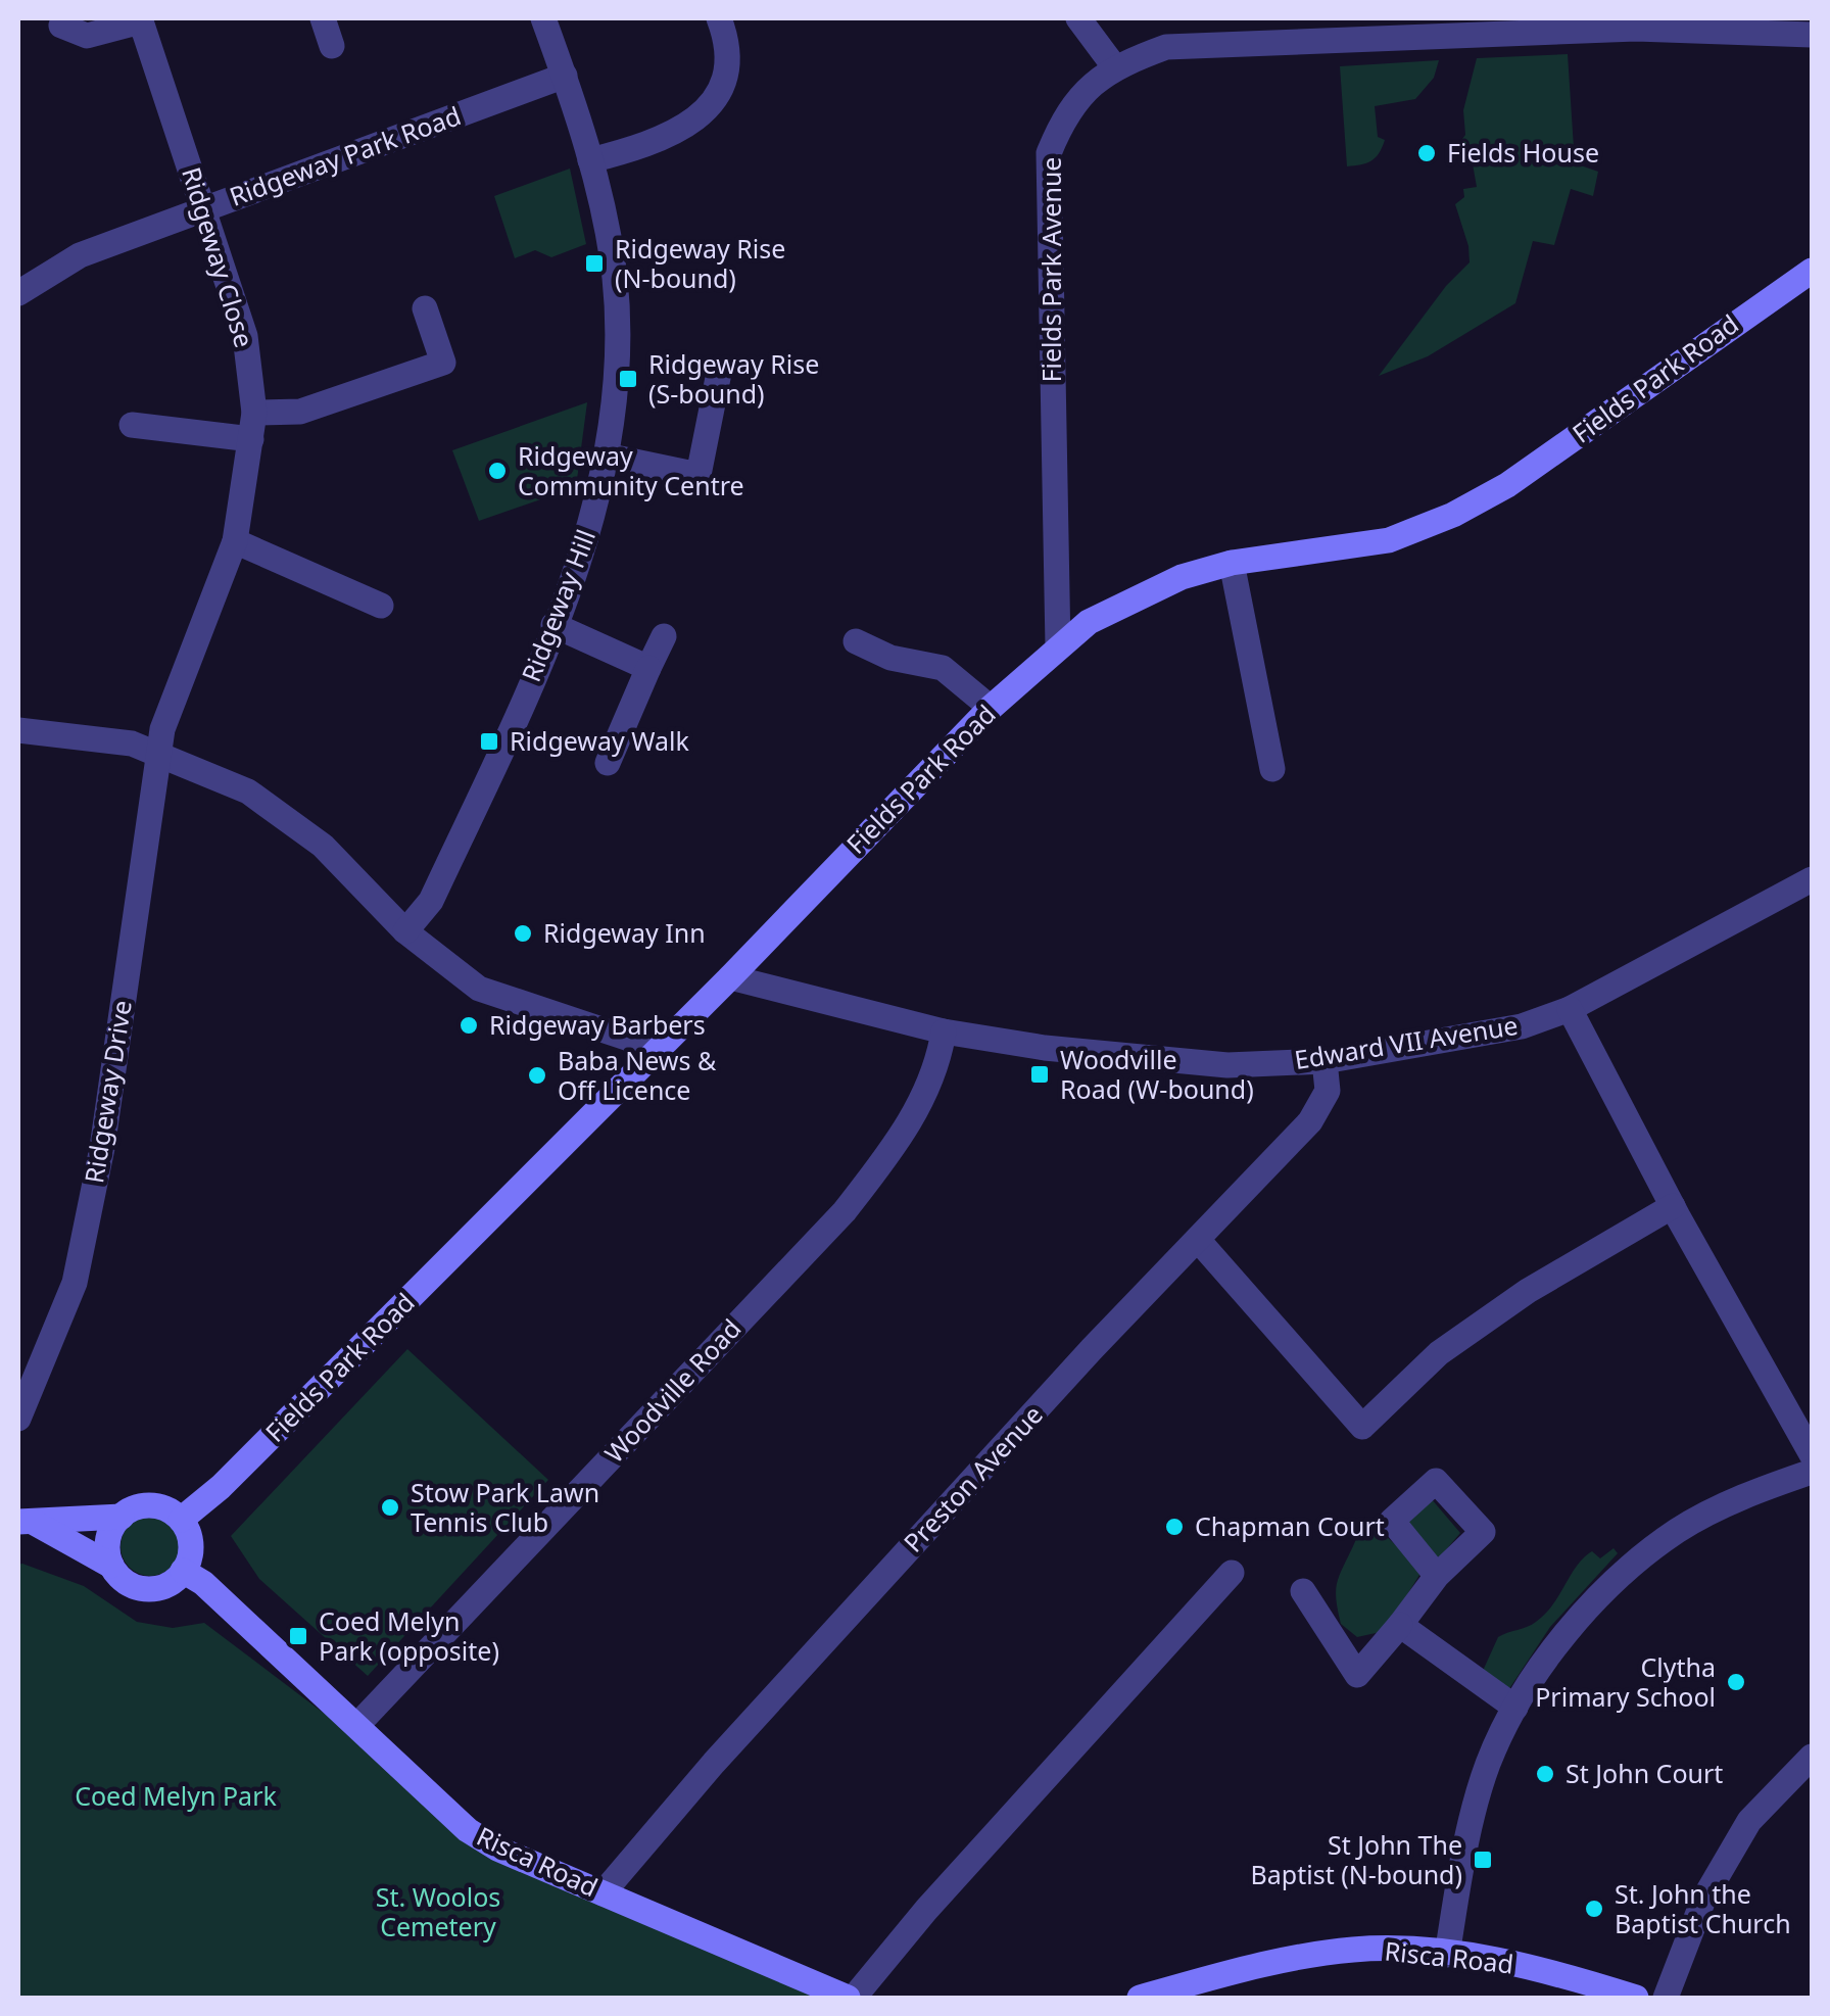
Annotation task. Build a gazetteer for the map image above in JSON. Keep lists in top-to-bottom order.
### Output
{
  "streets": {
    "main road": ["Fields Park Road", "Risca Road"],
    "street": [
      "Ridgeway Park Road",
      "Ridgeway Close",
      "Fields Park Avenue",
      "Ridgeway Hill",
      "Edward VII Avenue",
      "Ridgeway Drive",
      "Woodville Road",
      "Preston Avenue"
    ]
  },
  "crossings": [
    ["Ridgeway Park Road", "Ridgeway Close"],
    ["Ridgeway Park Road", "Ridgeway Hill"],
    ["Ridgeway Close", "Ridgeway Drive"],
    ["Fields Park Avenue", "Fields Park Road"],
    ["Fields Park Road", "Edward VII Avenue"],
    ["Fields Park Road", "Risca Road"],
    ["Edward VII Avenue", "Woodville Road"],
    ["Edward VII Avenue", "Preston Avenue"],
    ["Woodville Road", "Risca Road"],
    ["Preston Avenue", "Risca Road"]
  ],
  "parks": ["Coed Melyn Park", "St. Woolos Cemetery"],
  "places": {
    "other": [
      "Fields House",
      "Ridgeway Community Centre",
      "Ridgeway Inn",
      "Ridgeway Barbers",
      "Baba News & Off Licence",
      "Stow Park Lawn Tennis Club",
      "Chapman Court",
      "Clytha Primary School",
      "St John Court",
      "St. John the Baptist Church"
    ],
    "transit": [
      "Ridgeway Rise (N-bound)",
      "Ridgeway Rise (S-bound)",
      "Ridgeway Walk",
      "Woodville Road (W-bound)",
      "Coed Melyn Park (opposite)",
      "St John The Baptist (N-bound)"
    ]
  }
}
